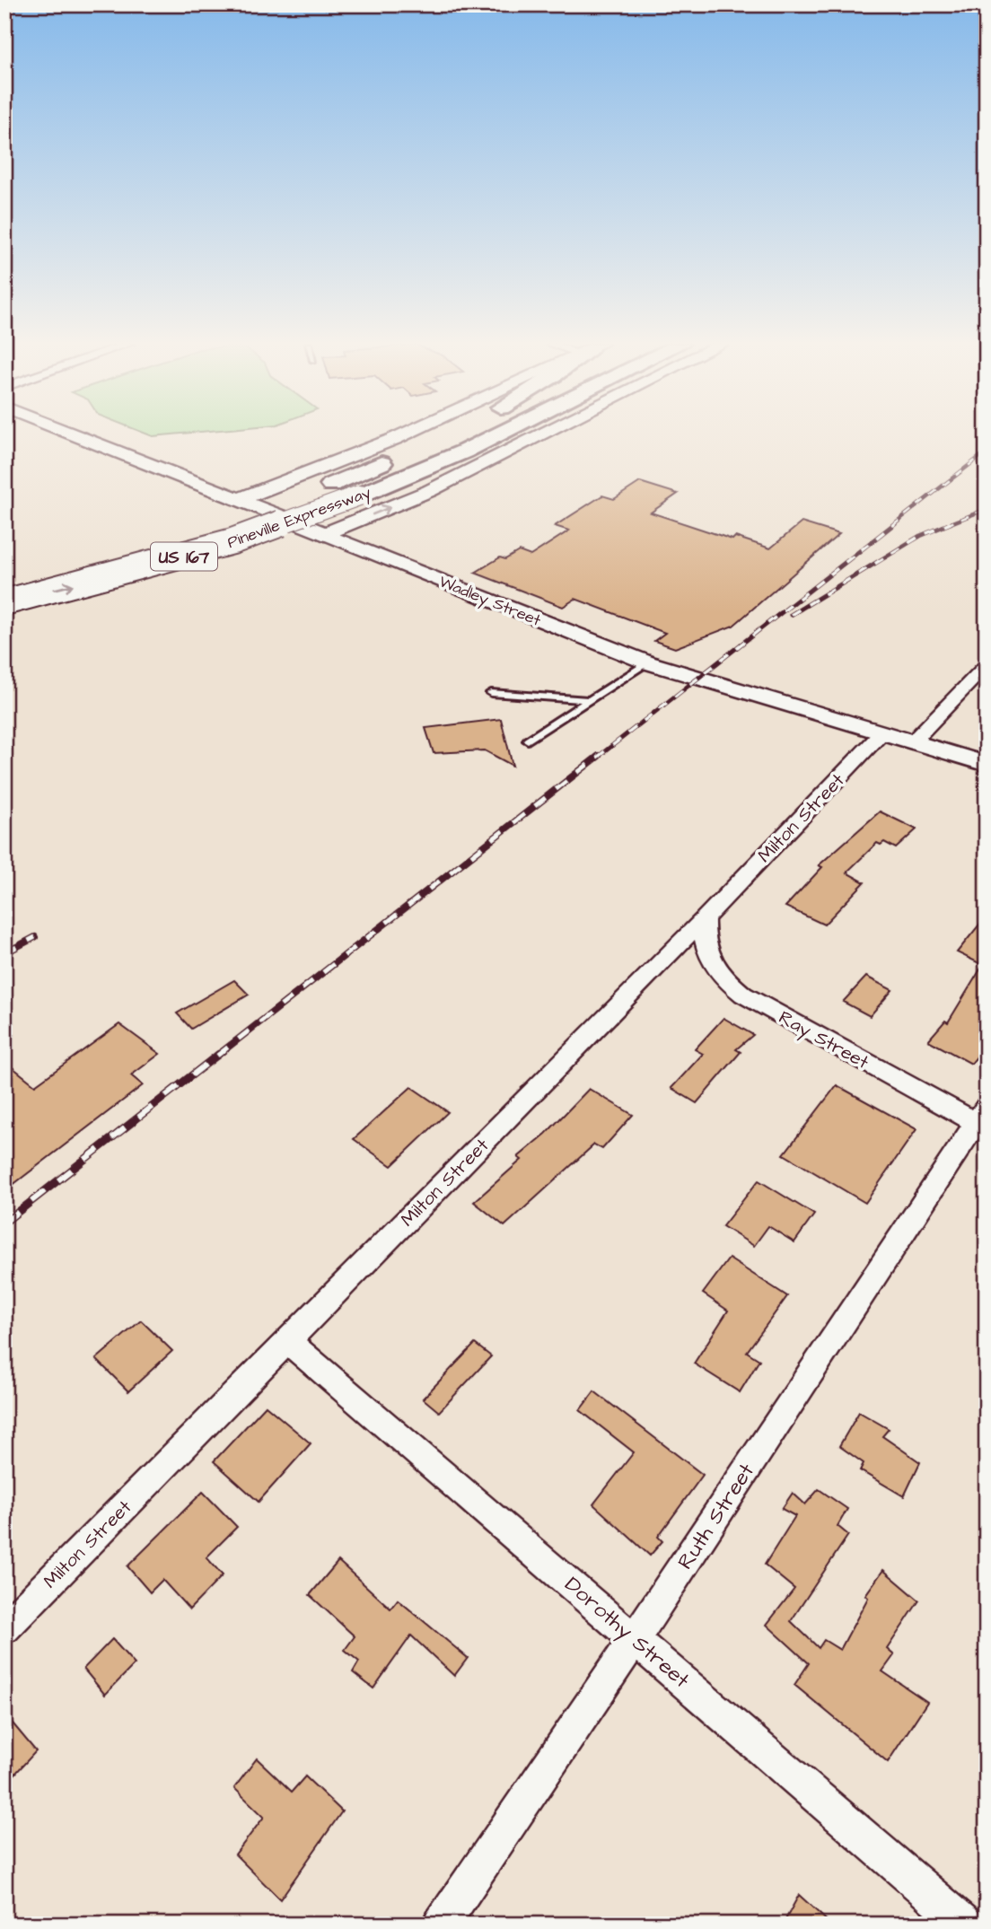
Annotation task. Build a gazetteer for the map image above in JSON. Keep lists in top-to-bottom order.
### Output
{
  "streets": {
    "highway": ["Pineville Expressway", "US 167"],
    "main road": ["Wadley Street"],
    "street": [
      "Milton Street",
      "Ray Street",
      "Ruth Street",
      "Dorothy Street"
    ]
  },
  "crossings": [
    ["Wadley Street", "Milton Street"],
    ["Milton Street", "Ray Street"],
    ["Milton Street", "Dorothy Street"],
    ["Ray Street", "Ruth Street"],
    ["Ruth Street", "Dorothy Street"]
  ]
}
